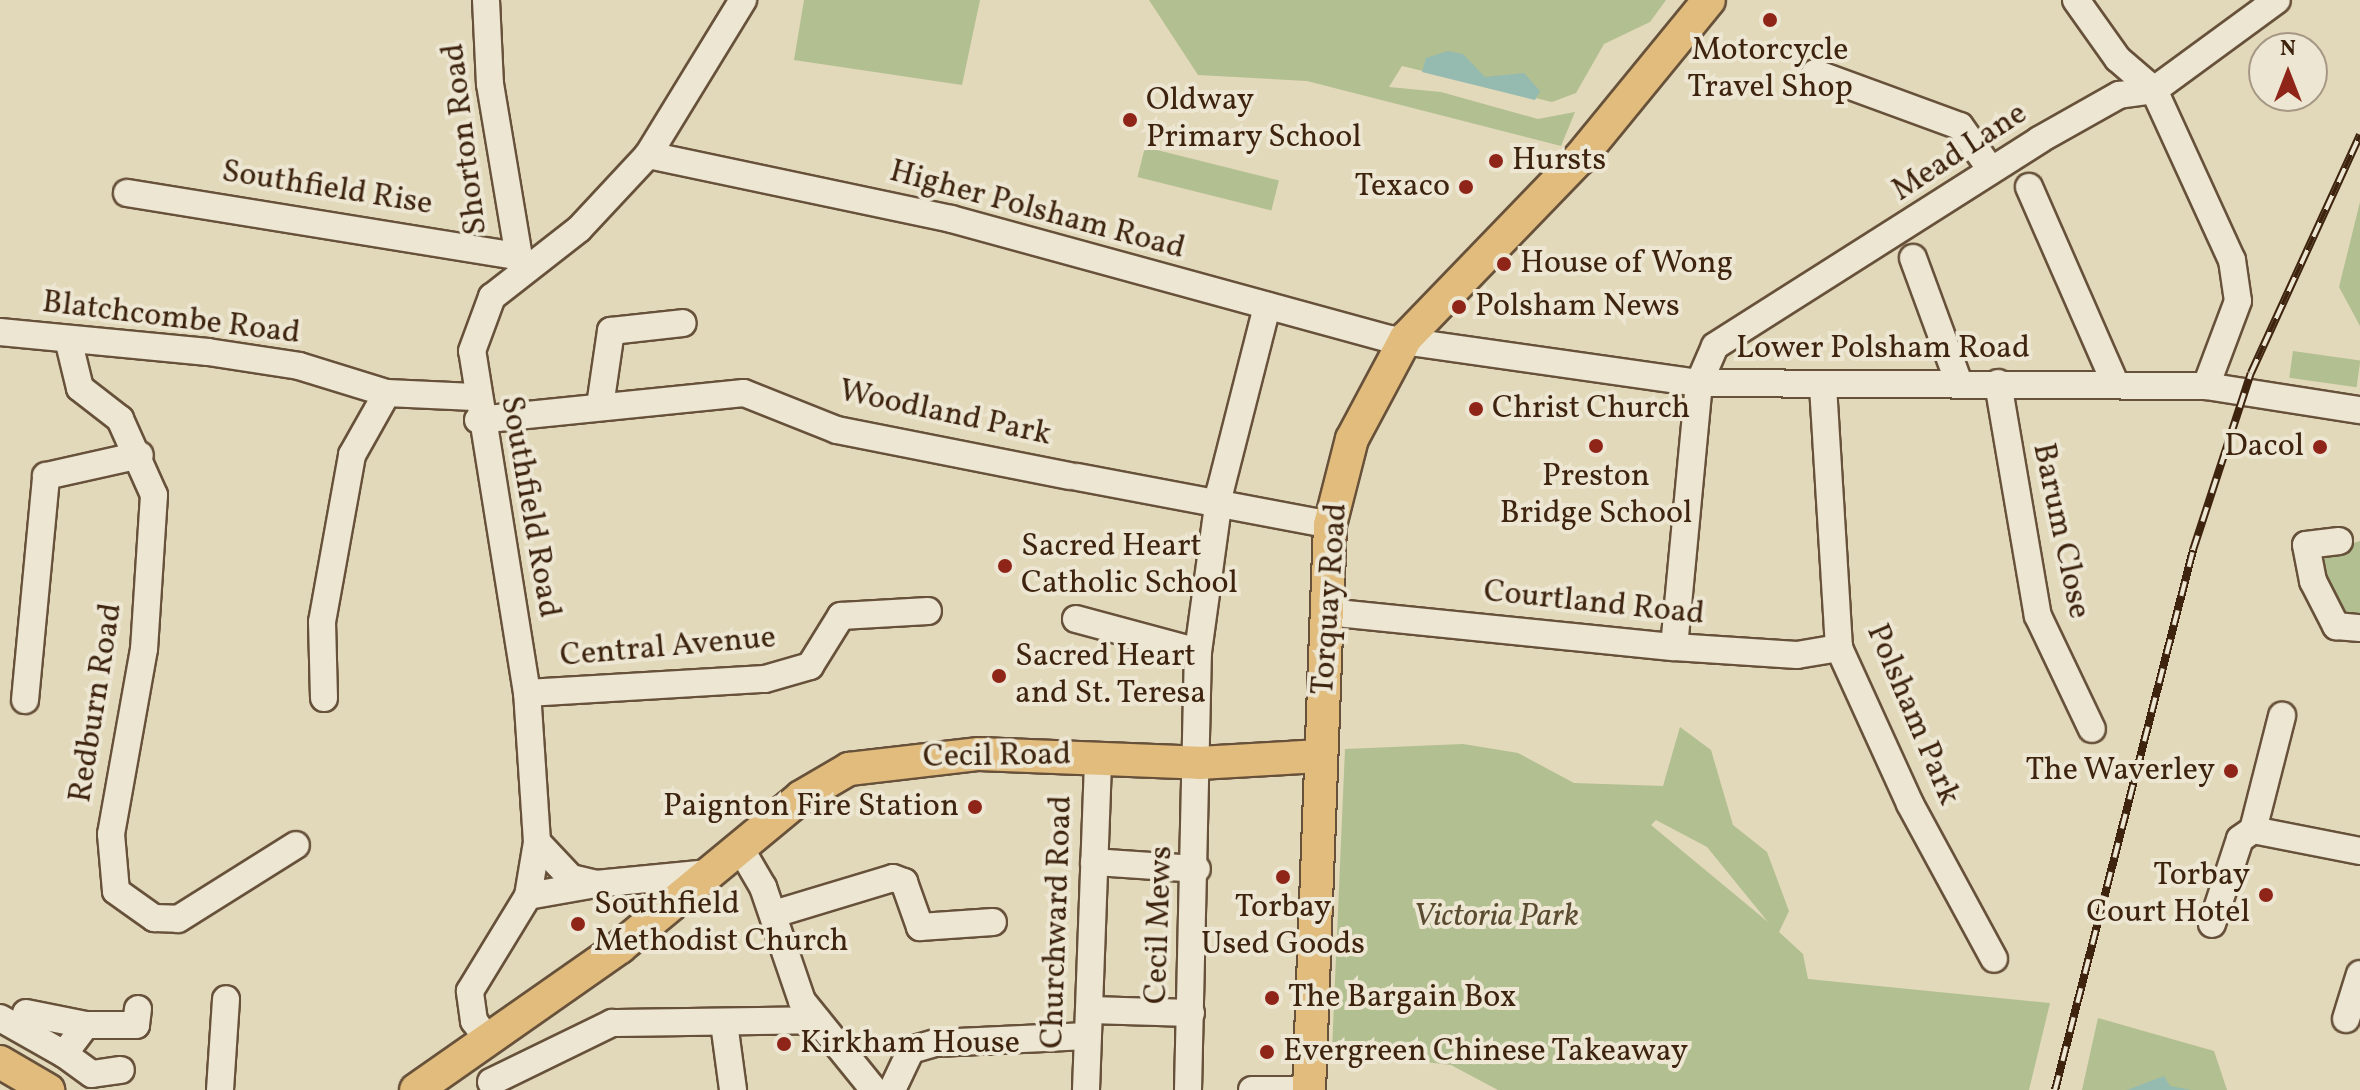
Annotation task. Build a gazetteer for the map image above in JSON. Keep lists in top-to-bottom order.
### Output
{
  "streets": {
    "main road": ["Torquay Road", "Cecil Road"],
    "street": [
      "Shorton Road",
      "Mead Lane",
      "Southfield Rise",
      "Higher Polsham Road",
      "Blatchcombe Road",
      "Lower Polsham Road",
      "Woodland Park",
      "Southfield Road",
      "Barum Close",
      "Courtland Road",
      "Central Avenue",
      "Redburn Road",
      "Polsham Park",
      "Churchward Road",
      "Cecil Mews"
    ]
  },
  "crossings": [
    ["Shorton Road", "Southfield Rise"],
    ["Shorton Road", "Southfield Road"],
    ["Mead Lane", "Lower Polsham Road"],
    ["Mead Lane", "Courtland Road"],
    ["Southfield Rise", "Southfield Road"],
    ["Higher Polsham Road", "Lower Polsham Road"],
    ["Higher Polsham Road", "Southfield Road"],
    ["Higher Polsham Road", "Torquay Road"],
    ["Higher Polsham Road", "Cecil Mews"],
    ["Blatchcombe Road", "Woodland Park"],
    ["Blatchcombe Road", "Southfield Road"],
    ["Blatchcombe Road", "Redburn Road"],
    ["Lower Polsham Road", "Barum Close"],
    ["Lower Polsham Road", "Torquay Road"],
    ["Lower Polsham Road", "Polsham Park"],
    ["Woodland Park", "Southfield Road"],
    ["Woodland Park", "Torquay Road"],
    ["Woodland Park", "Cecil Mews"],
    ["Southfield Road", "Central Avenue"],
    ["Southfield Road", "Cecil Road"],
    ["Torquay Road", "Courtland Road"],
    ["Torquay Road", "Cecil Road"],
    ["Courtland Road", "Polsham Park"],
    ["Cecil Road", "Churchward Road"],
    ["Cecil Road", "Cecil Mews"]
  ],
  "parks": ["Victoria Park"],
  "places": [
    "Motorcycle Travel Shop",
    "Oldway Primary School",
    "Hursts",
    "Texaco",
    "House of Wong",
    "Polsham News",
    "Christ Church",
    "Preston Bridge School",
    "Dacol",
    "Sacred Heart Catholic School",
    "Sacred Heart and St. Teresa",
    "The Waverley",
    "Paignton Fire Station",
    "Torbay Used Goods",
    "Torbay Court Hotel",
    "Southfield Methodist Church",
    "The Bargain Box",
    "Kirkham House",
    "Evergreen Chinese Takeaway"
  ],
  "north": "top"
}
